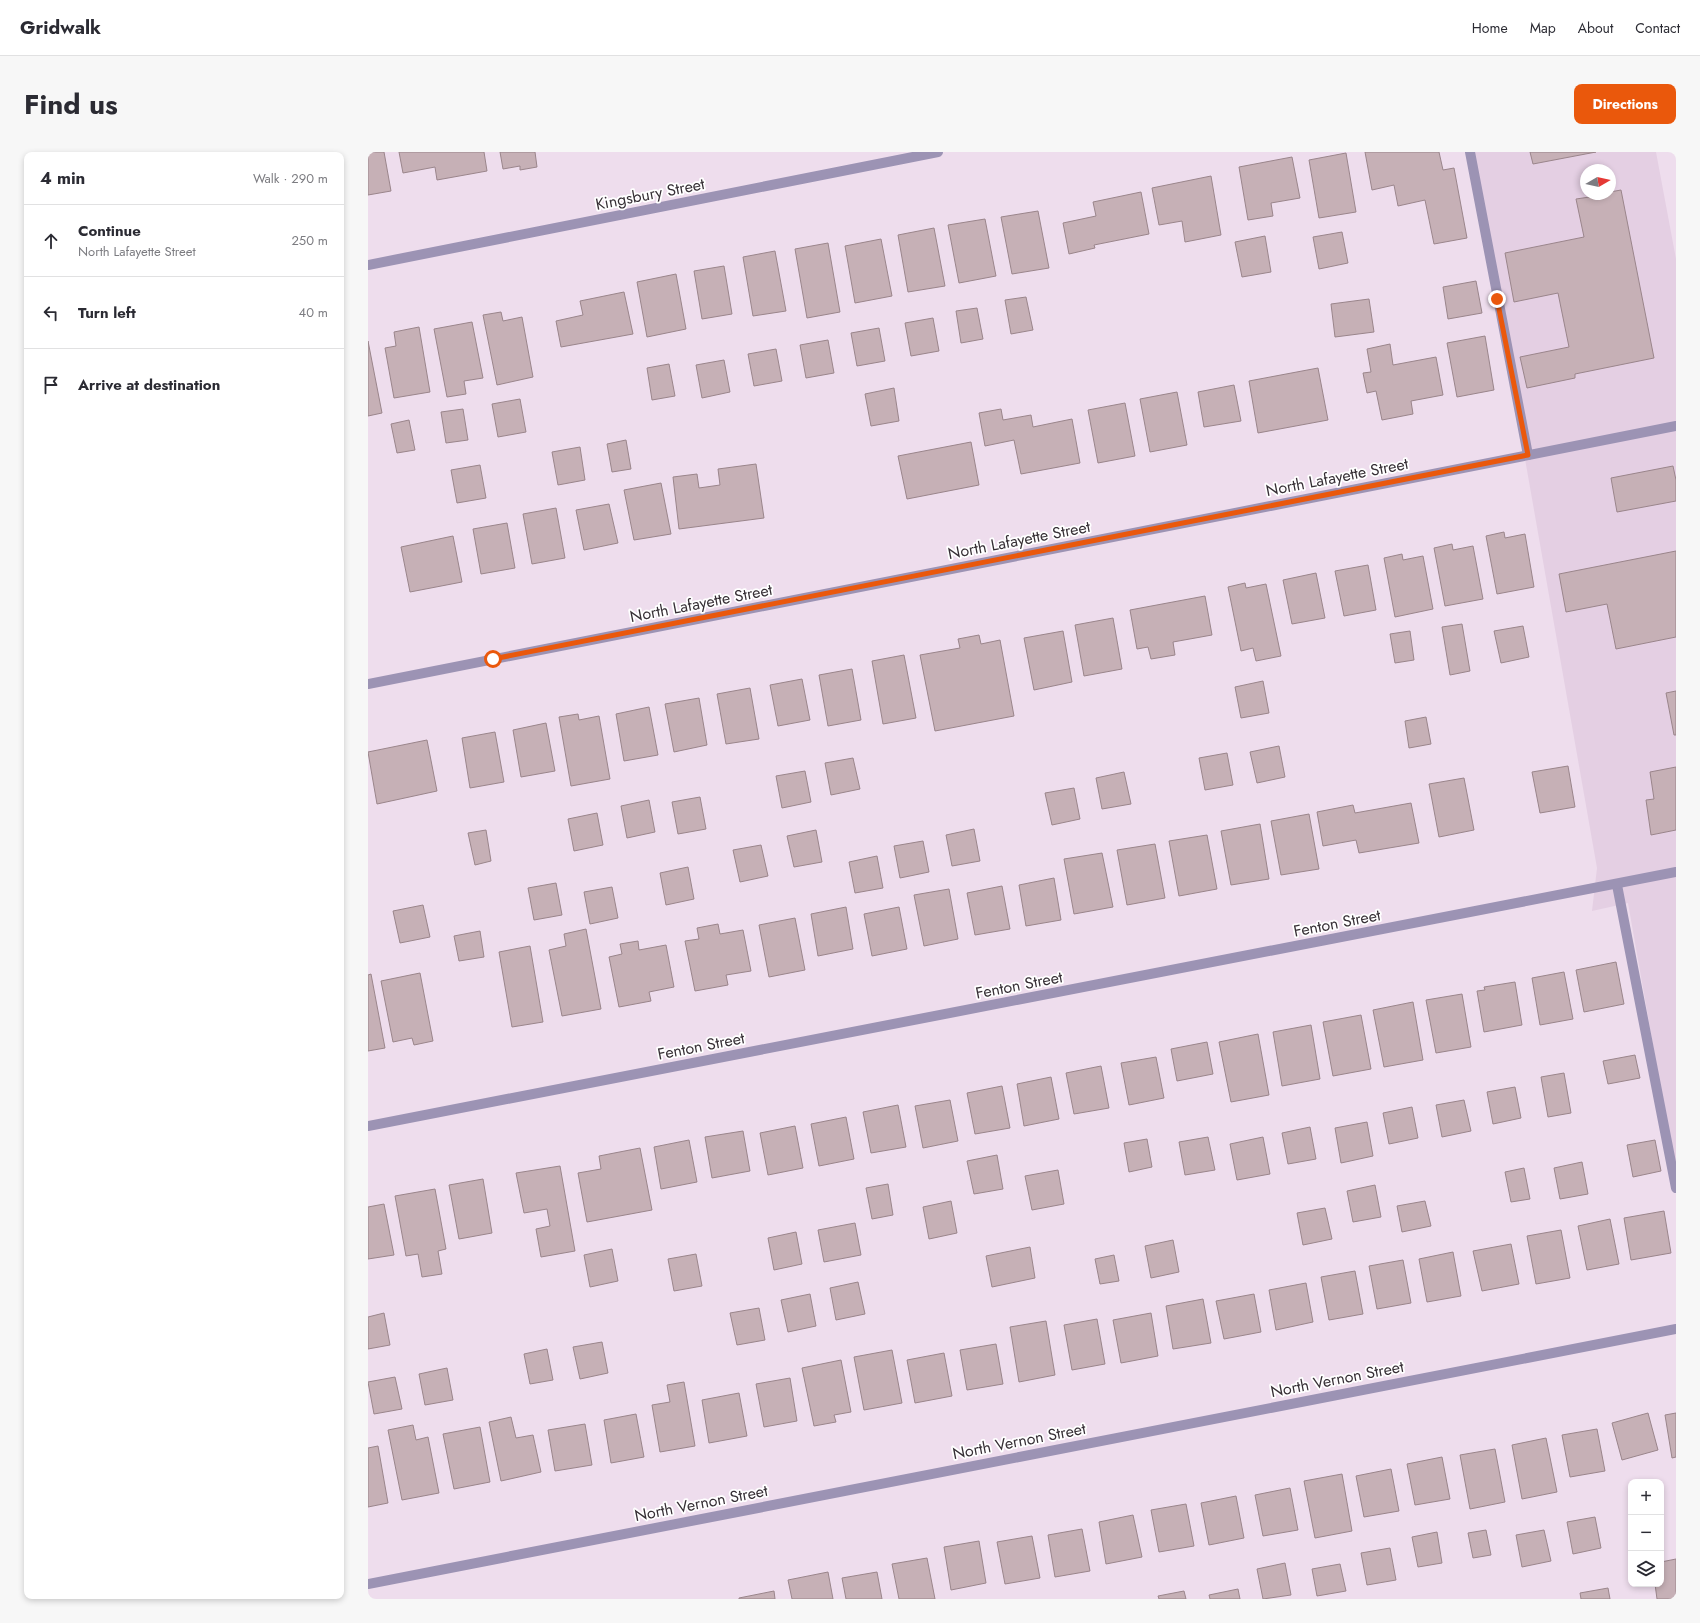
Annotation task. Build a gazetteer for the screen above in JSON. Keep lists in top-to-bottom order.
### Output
{
  "streets": {
    "street": [
      "Kingsbury Street",
      "North Lafayette Street",
      "Fenton Street",
      "North Vernon Street"
    ]
  },
  "north": "right",
  "page": {
    "header": "Gridwalk",
    "nav": [
      "Home",
      "Map",
      "About",
      "Contact"
    ],
    "title": "Find us",
    "buttons": "Directions",
    "heading": ["4 min", "Walk · 290 m"],
    "list": [
      ["Continue", "North Lafayette Street", "250 m"],
      ["Turn left", "40 m"],
      "Arrive at destination"
    ],
    "map_buttons": ["+", "−"]
  }
}
